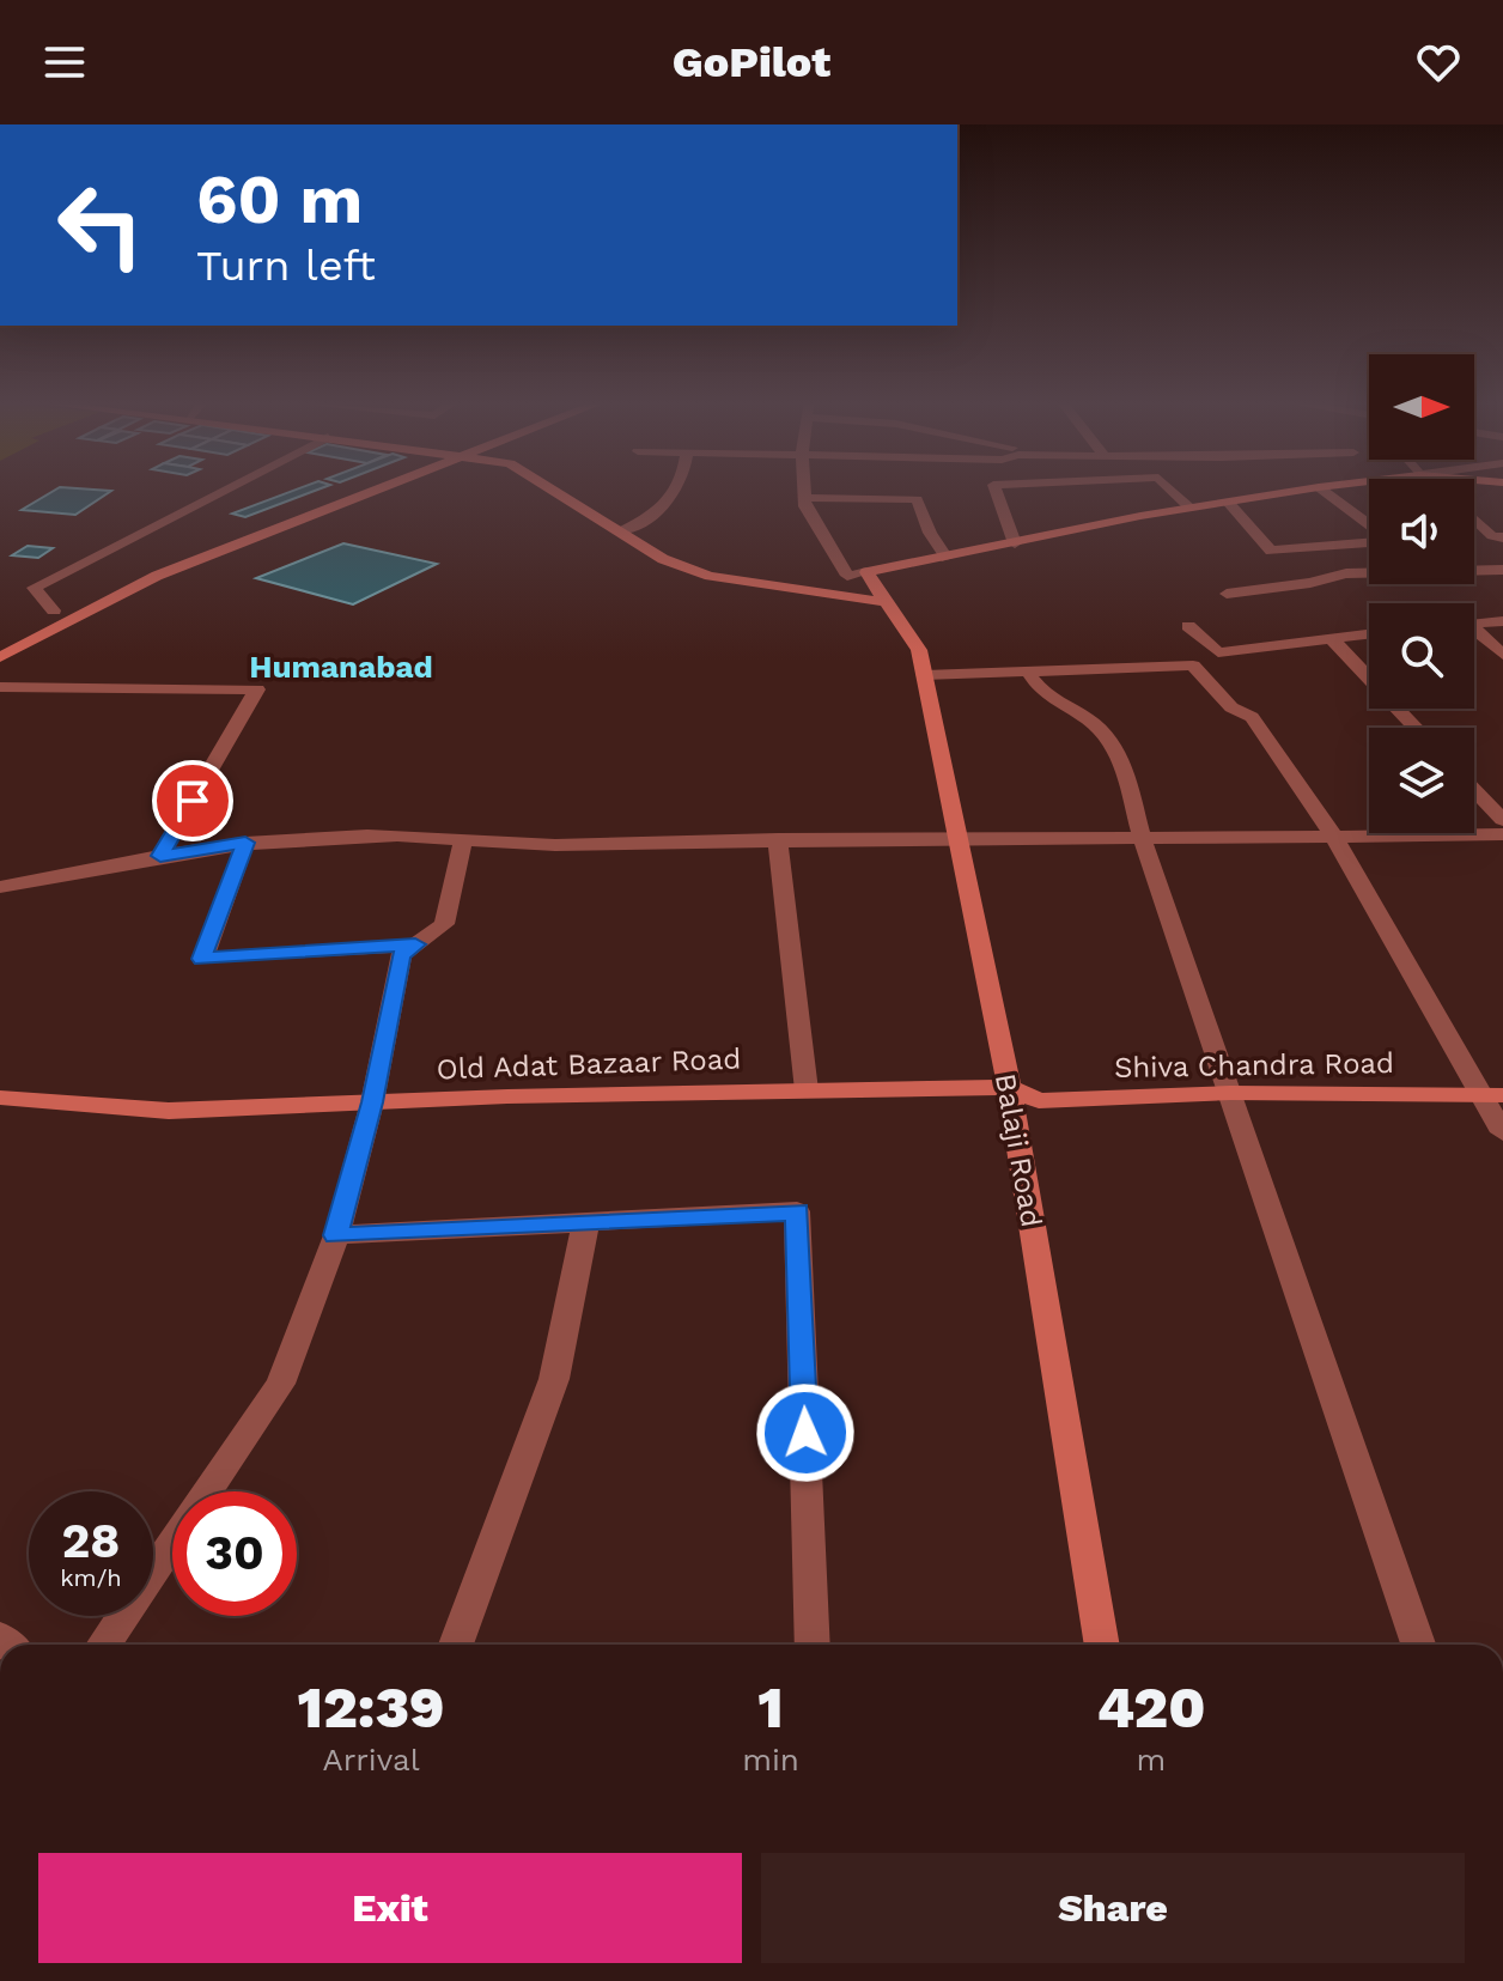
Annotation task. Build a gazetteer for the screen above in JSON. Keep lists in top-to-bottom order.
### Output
{
  "streets": {
    "street": ["Old Adat Bazaar Road", "Shiva Chandra Road", "Balaji Road"]
  },
  "crossings": [
    ["Old Adat Bazaar Road", "Shiva Chandra Road"],
    ["Old Adat Bazaar Road", "Balaji Road"],
    ["Shiva Chandra Road", "Balaji Road"]
  ],
  "districts": ["Humanabad"],
  "north": "right",
  "page": {
    "header": "GoPilot",
    "turn": ["60 m", "Turn left"],
    "speed": "28 km/h",
    "limit": "30",
    "eta": [
      "12:39",
      "Arrival",
      "1",
      "min",
      "420",
      "m"
    ],
    "buttons": ["Exit", "Share"]
  }
}
